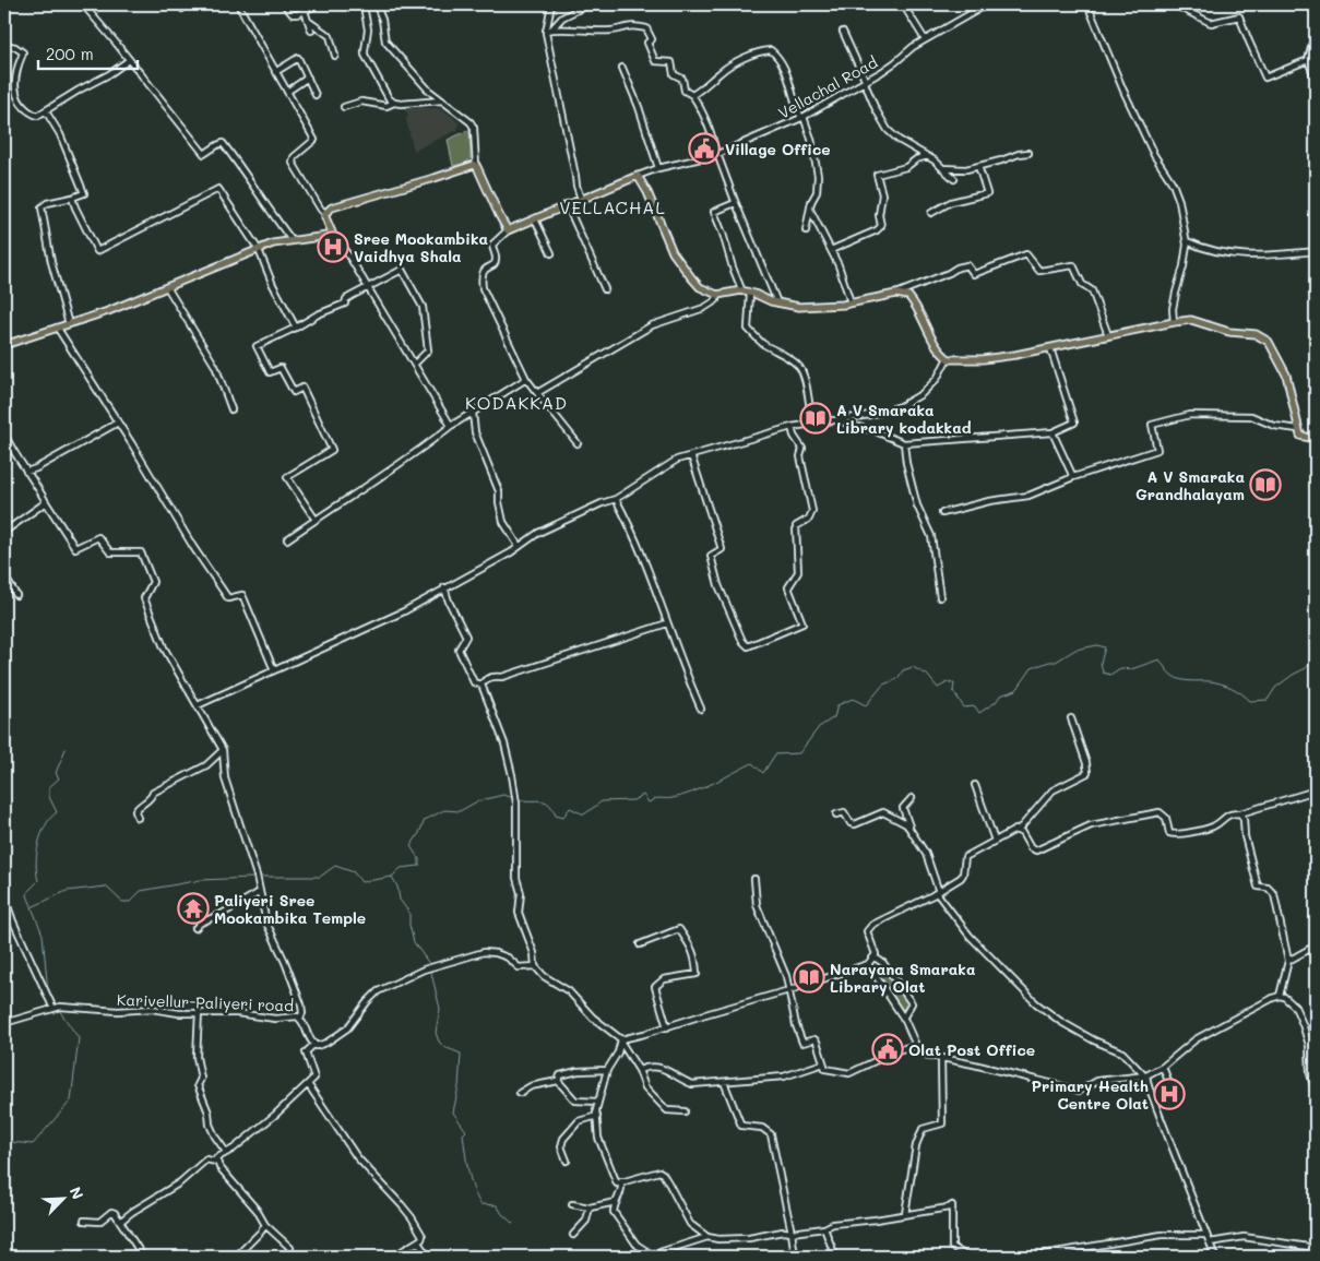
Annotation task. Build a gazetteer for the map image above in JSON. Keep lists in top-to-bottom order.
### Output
{
  "streets": {
    "street": ["Vellachal Road", "Karivellur-Paliyeri road"]
  },
  "districts": ["VELLACHAL", "KODAKKAD"],
  "places": {
    "public building": ["Village Office", "Olat Post Office"],
    "hospital": ["Sree Mookambika Vaidhya Shala", "Primary Health Centre Olat"],
    "library": ["A V Smaraka Library kodakkad", "A V Smaraka Grandhalayam", "Narayana Smaraka Library Olat"],
    "temple": ["Paliyeri Sree Mookambika Temple"]
  },
  "scale_bar": "200 m",
  "north": "top right"
}
